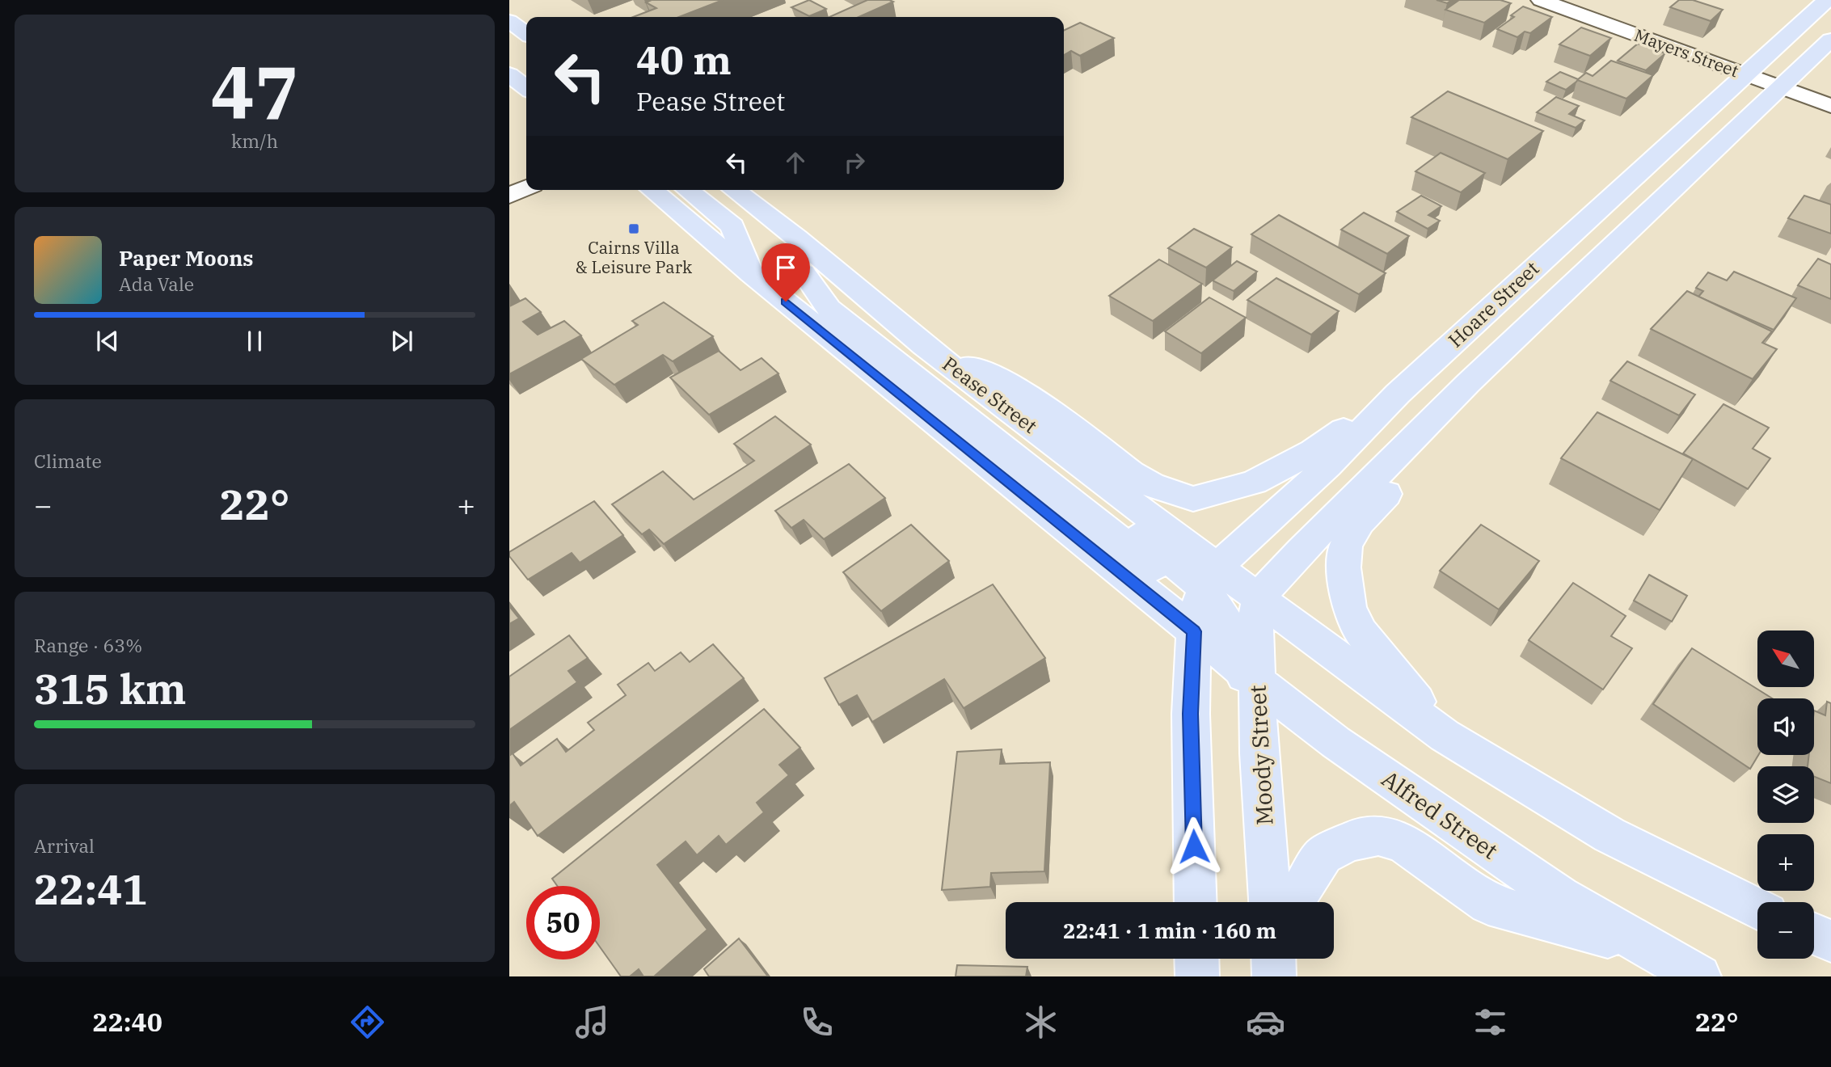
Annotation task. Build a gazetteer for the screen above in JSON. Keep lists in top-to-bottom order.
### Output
{
  "streets": {
    "main road": [
      "Hoare Street",
      "Pease Street",
      "Moody Street",
      "Alfred Street"
    ],
    "street": ["Mayers Street"]
  },
  "crossings": [
    ["Mayers Street", "Hoare Street"],
    ["Hoare Street", "Pease Street"],
    ["Hoare Street", "Moody Street"],
    ["Pease Street", "Moody Street"],
    ["Moody Street", "Alfred Street"]
  ],
  "places": {
    "transit": ["Cairns Villa & Leisure Park"]
  },
  "north": "top left",
  "page": {
    "tile": [
      ["47", "km/h"],
      "Climate",
      ["Range · 63%", "315 km"],
      ["Arrival", "22:41"]
    ],
    "turn": ["40 m", "Pease Street"],
    "song": ["Paper Moons", "Ada Vale"],
    "heat": ["−", "22°", "+"],
    "map_buttons": ["+", "−"],
    "limit": "50",
    "trip": "22:41 · 1 min · 160 m",
    "tabs": ["22:40", "22°"]
  }
}
